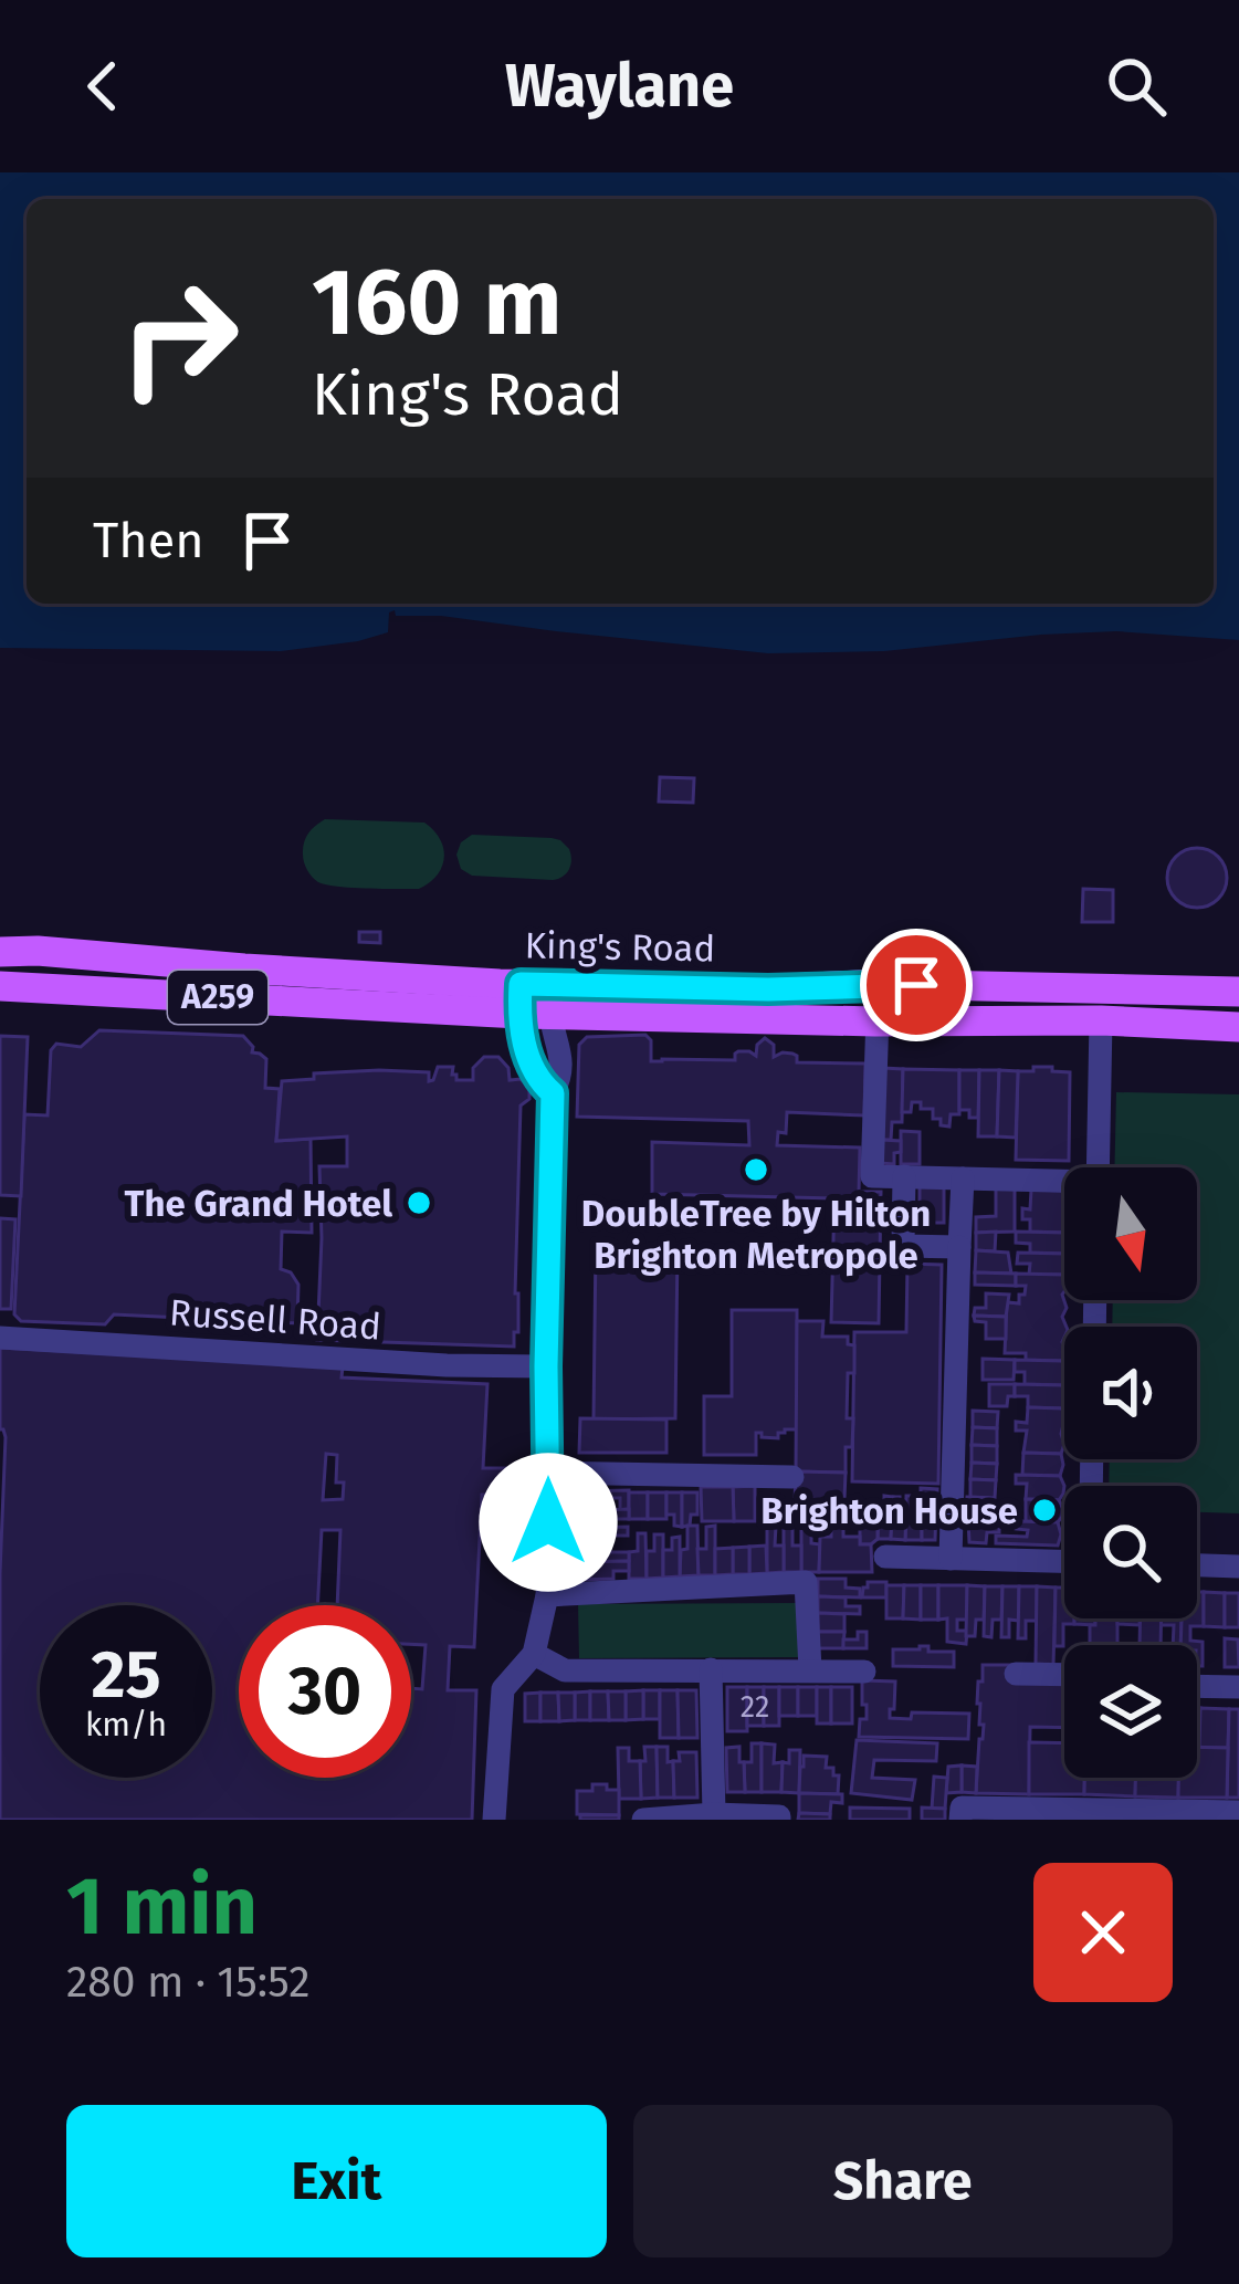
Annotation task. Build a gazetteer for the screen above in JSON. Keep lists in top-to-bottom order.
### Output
{
  "streets": {
    "main road": ["King's Road", "A259"],
    "street": ["Russell Road"]
  },
  "places": ["DoubleTree by Hilton Brighton Metropole", "The Grand Hotel", "Brighton House"],
  "house_numbers": ["22"],
  "north": "bottom",
  "page": {
    "header": "Waylane",
    "turn": ["160 m", "King's Road"],
    "then": "Then",
    "speed": "25 km/h",
    "limit": "30",
    "heading": ["1 min", "280 m · 15:52"],
    "buttons": ["Exit", "Share"]
  }
}
